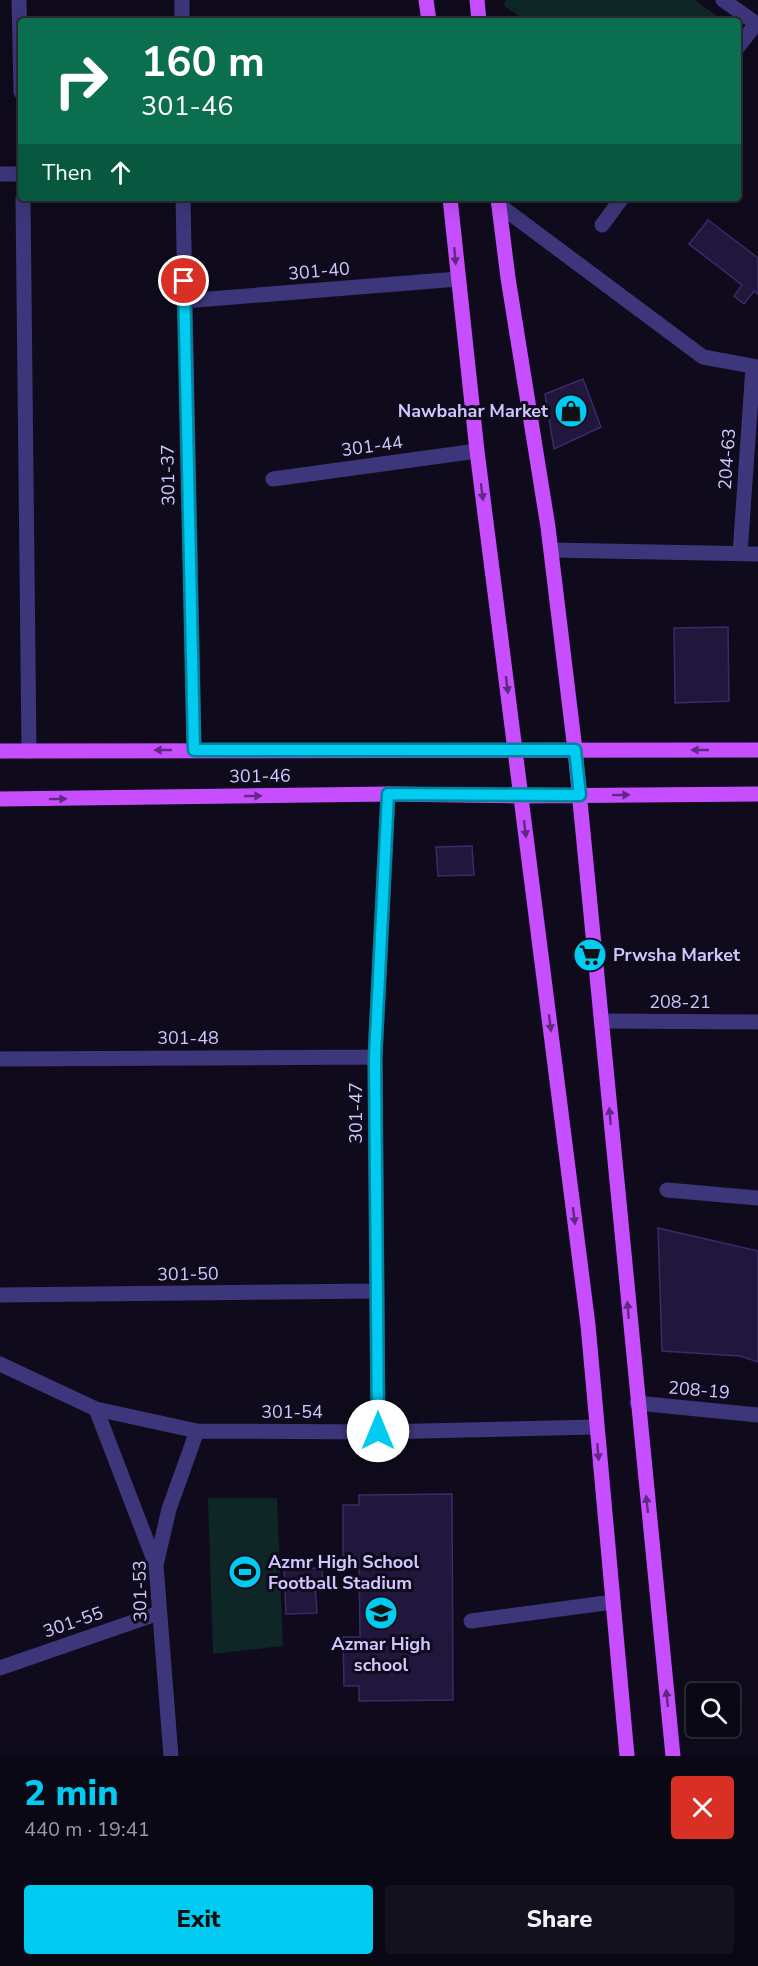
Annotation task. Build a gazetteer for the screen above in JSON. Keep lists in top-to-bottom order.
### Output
{
  "streets": {
    "main road": ["301-46"],
    "street": [
      "301-40",
      "301-44",
      "204-63",
      "301-37",
      "208-21",
      "301-48",
      "301-47",
      "301-50",
      "208-19",
      "301-54",
      "301-53",
      "301-55"
    ]
  },
  "crossings": [
    ["301-40", "301-37"],
    ["301-37", "301-46"],
    ["301-46", "301-47"],
    ["301-48", "301-47"],
    ["301-47", "301-50"],
    ["301-47", "301-54"],
    ["301-54", "301-53"],
    ["301-53", "301-55"]
  ],
  "places": {
    "shop": ["Nawbahar Market"],
    "supermarket": ["Prwsha Market"],
    "sports": ["Azmr High School Football Stadium"],
    "school or university": ["Azmar High school"]
  },
  "page": {
    "turn": ["160 m", "301-46"],
    "then": "Then",
    "heading": ["2 min", "440 m · 19:41"],
    "buttons": ["Exit", "Share"]
  }
}
